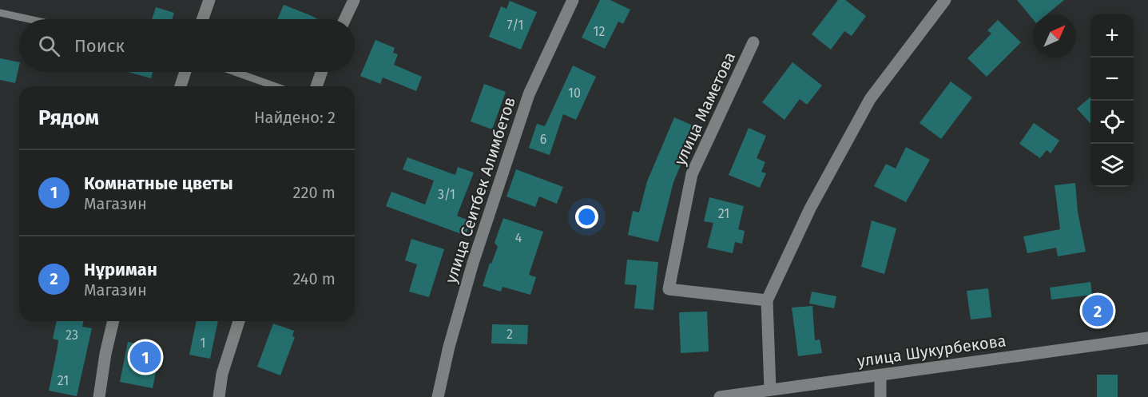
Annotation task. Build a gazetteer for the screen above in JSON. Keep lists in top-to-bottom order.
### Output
{
  "streets": {
    "street": ["улица Маметова", "улица Сеитбек Алимбетов", "улица Шукурбекова"]
  },
  "house_numbers": [
    "7/1",
    "12",
    "10",
    "6",
    "3/1",
    "21",
    "4",
    "2",
    "23",
    "1",
    "21"
  ],
  "north": "top right",
  "page": {
    "map_buttons": ["+", "−"],
    "search": "Поиск",
    "heading": ["Рядом", "Найдено: 2"],
    "list": [
      {
        "mark": "1",
        "name": "Комнатные цветы",
        "note": "Магазин",
        "value": "220 m"
      },
      {
        "mark": "2",
        "name": "Нұриман",
        "note": "Магазин",
        "value": "240 m"
      }
    ],
    "pins": ["2", "1"]
  }
}
